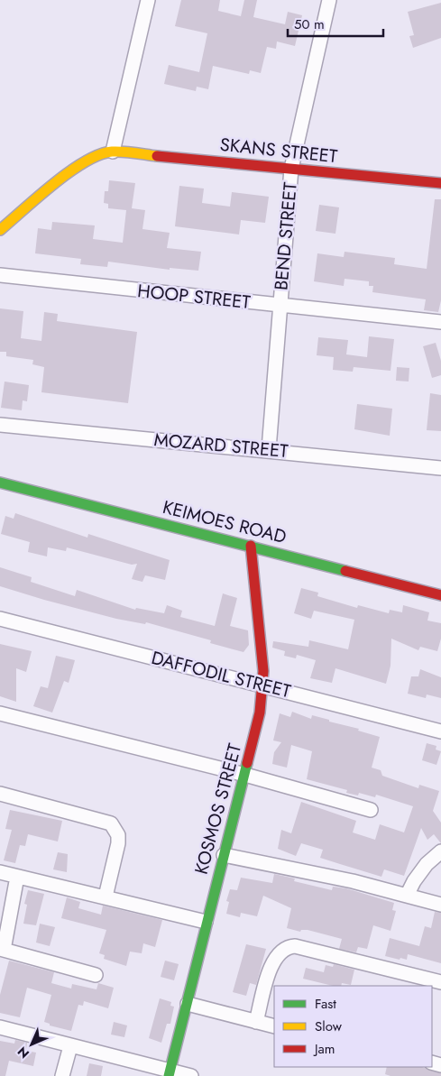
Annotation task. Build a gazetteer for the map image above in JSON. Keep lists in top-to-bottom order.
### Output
{
  "streets": {
    "street": [
      "SKANS STREET",
      "BEND STREET",
      "HOOP STREET",
      "MOZARD STREET",
      "KEIMOES ROAD",
      "DAFFODIL STREET",
      "KOSMOS STREET"
    ]
  },
  "crossings": [
    ["SKANS STREET", "BEND STREET"],
    ["BEND STREET", "HOOP STREET"],
    ["BEND STREET", "MOZARD STREET"],
    ["KEIMOES ROAD", "KOSMOS STREET"],
    ["DAFFODIL STREET", "KOSMOS STREET"]
  ],
  "legend": ["Fast", "Slow", "Jam"],
  "scale_bar": "50 m",
  "north": "bottom left"
}
